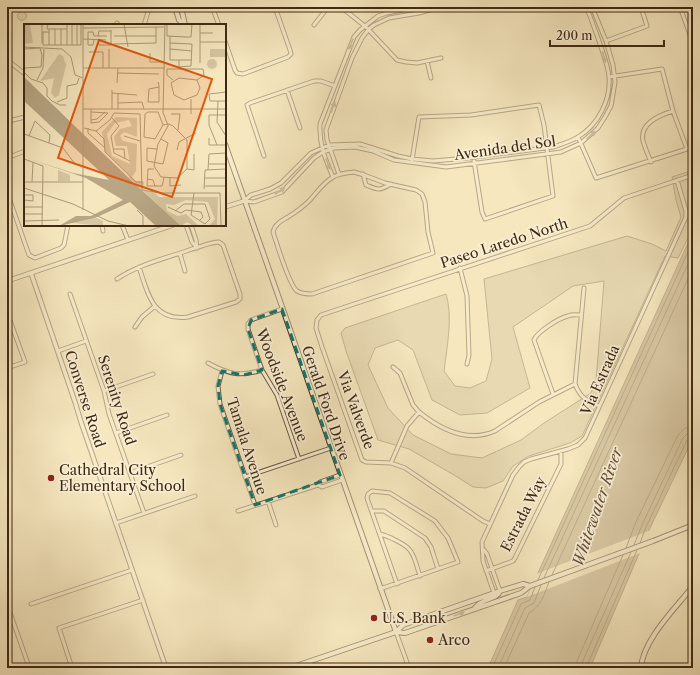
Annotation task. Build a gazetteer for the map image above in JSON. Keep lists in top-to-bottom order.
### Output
{
  "streets": {
    "main road": ["Gerald Ford Drive"],
    "street": [
      "Avenida del Sol",
      "Paseo Laredo North",
      "Via Estrada",
      "Woodside Avenue",
      "Converse Road",
      "Serenity Road",
      "Via Valverde",
      "Tamala Avenue",
      "Estrada Way"
    ]
  },
  "crossings": [
    ["Avenida del Sol", "Gerald Ford Drive"],
    ["Paseo Laredo North", "Via Estrada"],
    ["Paseo Laredo North", "Via Valverde"],
    ["Via Estrada", "Via Valverde"],
    ["Via Estrada", "Estrada Way"],
    ["Woodside Avenue", "Gerald Ford Drive"]
  ],
  "water": ["Whitewater River"],
  "places": ["Cathedral City Elementary School", "U.S. Bank", "Arco"],
  "scale_bar": "200 m"
}
